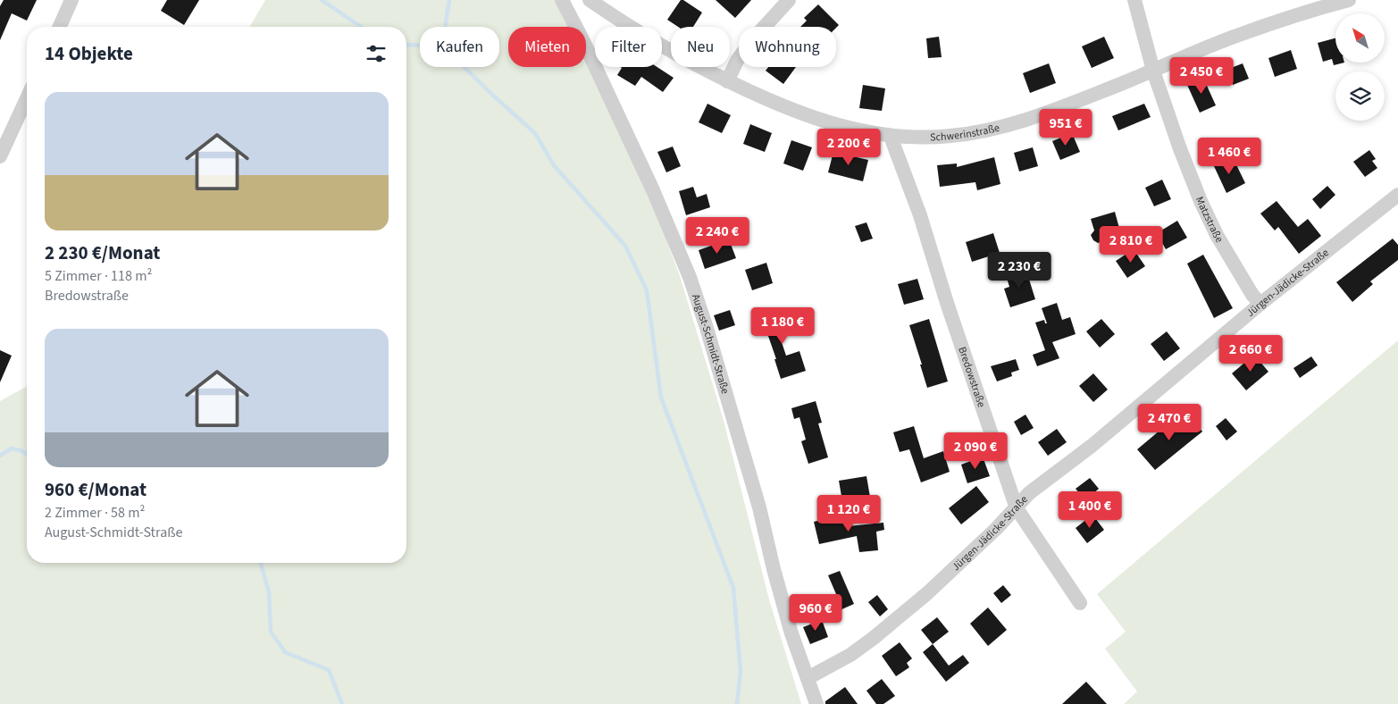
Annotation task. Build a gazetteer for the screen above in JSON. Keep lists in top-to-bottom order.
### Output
{
  "streets": {
    "street": [
      "Schwerinstraße",
      "Matzstraße",
      "Jürgen-Jädicke-Straße",
      "August-Schmidt-Straße",
      "Bredowstraße"
    ]
  },
  "crossings": [
    ["Schwerinstraße", "Matzstraße"],
    ["Schwerinstraße", "Bredowstraße"],
    ["Matzstraße", "Jürgen-Jädicke-Straße"],
    ["Jürgen-Jädicke-Straße", "August-Schmidt-Straße"],
    ["Jürgen-Jädicke-Straße", "Bredowstraße"]
  ],
  "north": "top left",
  "page": {
    "chip": [
      "Kaufen",
      "Mieten",
      "Filter",
      "Neu",
      "Wohnung"
    ],
    "heading": "14 Objekte",
    "price": [
      "2 450 €",
      "951 €",
      "2 200 €",
      "1 460 €",
      "2 240 €",
      "2 810 €",
      "2 230 €",
      "1 180 €",
      "2 660 €",
      "2 470 €",
      "2 090 €",
      "1 400 €",
      "1 120 €",
      "960 €"
    ],
    "list": [
      {
        "name": "2 230 €/Monat",
        "note": "5 Zimmer · 118 m² · Bredowstraße"
      },
      {
        "name": "960 €/Monat",
        "note": "2 Zimmer · 58 m² · August-Schmidt-Straße"
      }
    ]
  }
}
